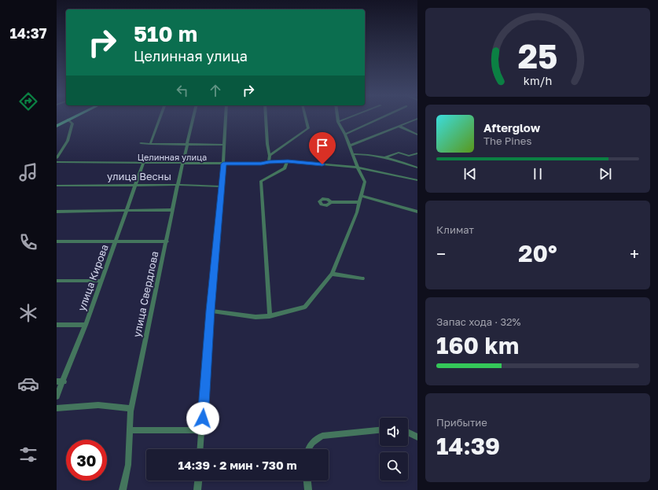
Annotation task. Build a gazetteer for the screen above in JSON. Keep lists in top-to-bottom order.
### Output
{
  "streets": {
    "street": [
      "Целинная улица",
      "улица Весны",
      "улица Кирова",
      "улица Свердлова"
    ]
  },
  "crossings": [
    ["Целинная улица", "улица Кирова"],
    ["Целинная улица", "улица Свердлова"],
    ["улица Весны", "улица Кирова"],
    ["улица Весны", "улица Свердлова"]
  ],
  "page": {
    "tabs": "14:37",
    "turn": ["510 m", "Целинная улица"],
    "song": ["Afterglow", "The Pines"],
    "tile": [
      "Климат",
      ["Запас хода · 32%", "160 km"],
      ["Прибытие", "14:39"]
    ],
    "heat": ["−", "20°", "+"],
    "limit": "30",
    "trip": "14:39 · 2 мин · 730 m",
    "gauge": ["25", "km/h"]
  }
}
